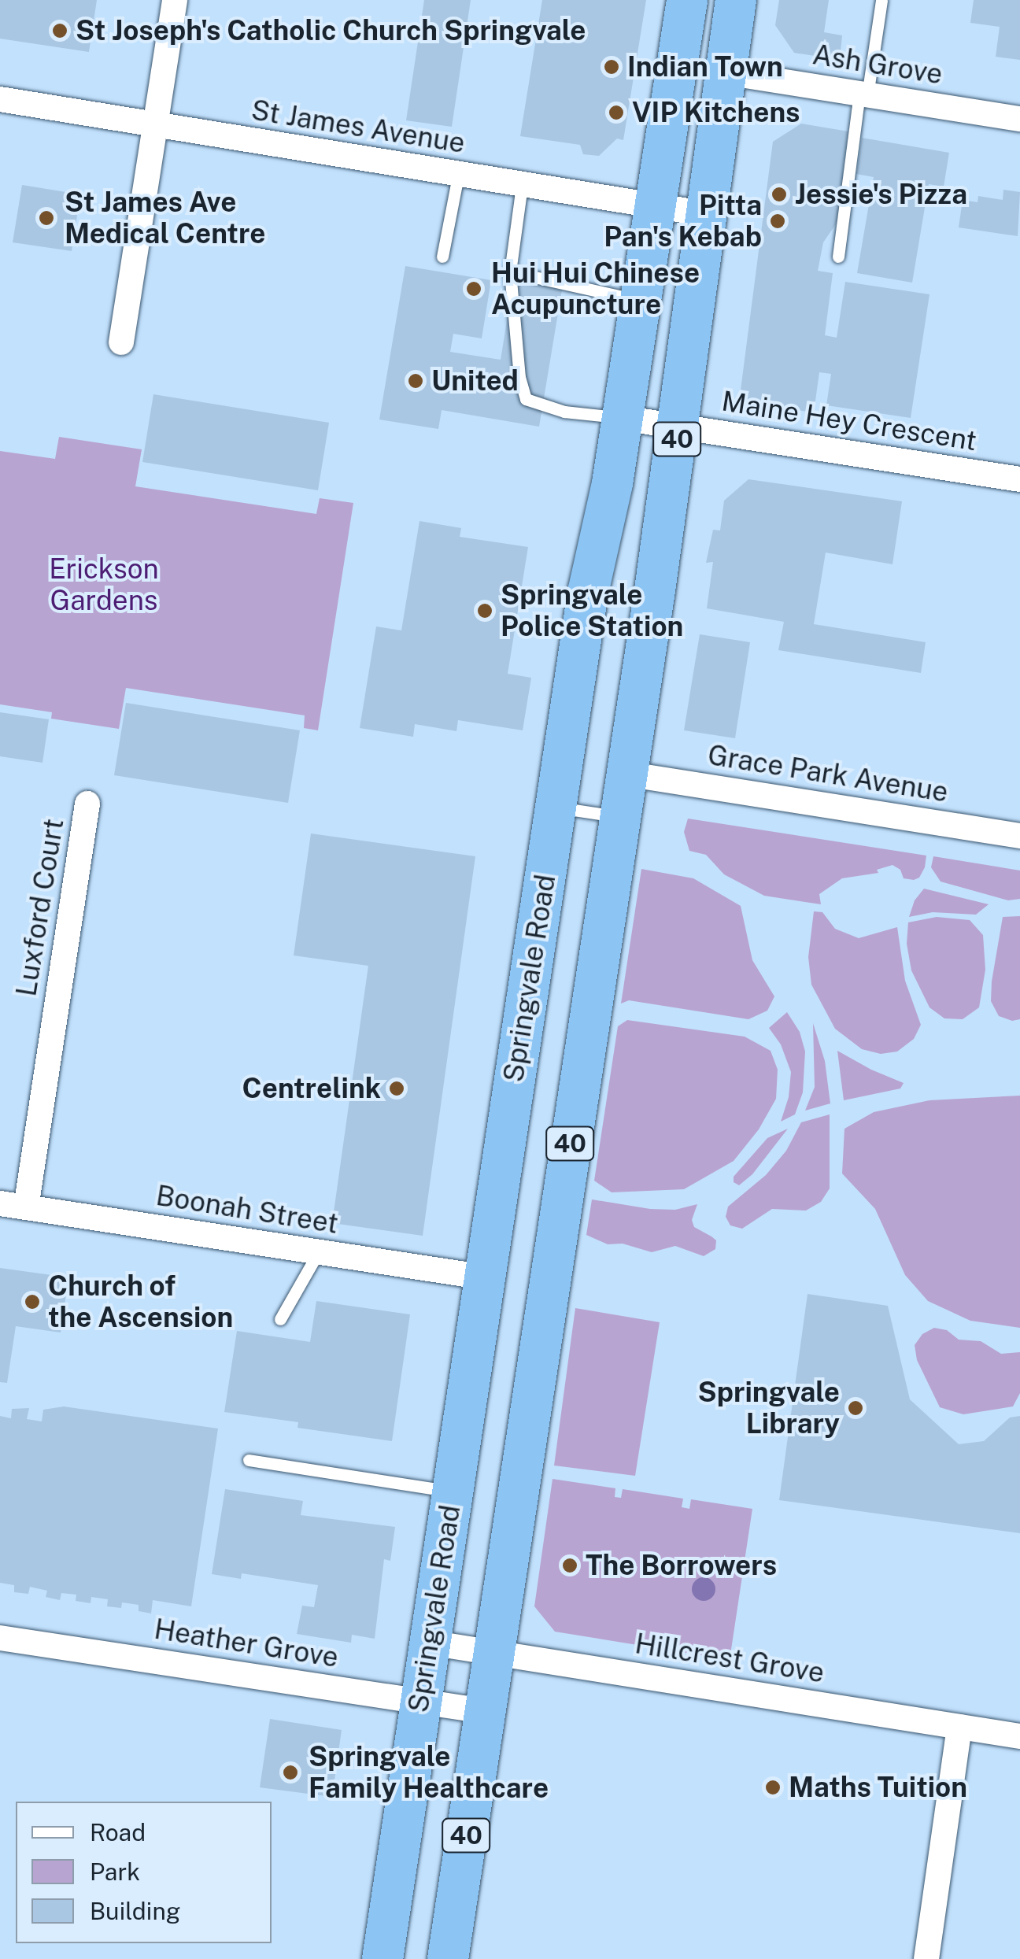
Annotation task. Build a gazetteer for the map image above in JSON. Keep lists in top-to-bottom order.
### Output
{
  "streets": {
    "highway": ["40", "Springvale Road"],
    "street": [
      "Ash Grove",
      "St James Avenue",
      "Maine Hey Crescent",
      "Grace Park Avenue",
      "Luxford Court",
      "Boonah Street",
      "Heather Grove",
      "Hillcrest Grove"
    ]
  },
  "crossings": [
    ["Ash Grove", "40"],
    ["St James Avenue", "40"],
    ["St James Avenue", "Springvale Road"],
    ["Maine Hey Crescent", "40"],
    ["Maine Hey Crescent", "Springvale Road"],
    ["40", "Grace Park Avenue"],
    ["40", "Heather Grove"],
    ["40", "Hillcrest Grove"],
    ["Luxford Court", "Boonah Street"],
    ["Springvale Road", "Boonah Street"],
    ["Springvale Road", "Heather Grove"],
    ["Springvale Road", "Hillcrest Grove"]
  ],
  "parks": ["Erickson Gardens"],
  "places": [
    "St Joseph's Catholic Church Springvale",
    "Indian Town",
    "VIP Kitchens",
    "Jessie's Pizza",
    "St James Ave Medical Centre",
    "Pitta Pan's Kebab",
    "Hui Hui Chinese Acupuncture",
    "United",
    "Springvale Police Station",
    "Centrelink",
    "Church of the Ascension",
    "Springvale Library",
    "The Borrowers",
    "Springvale Family Healthcare",
    "Maths Tuition"
  ],
  "legend": ["Road", "Park", "Building"]
}
